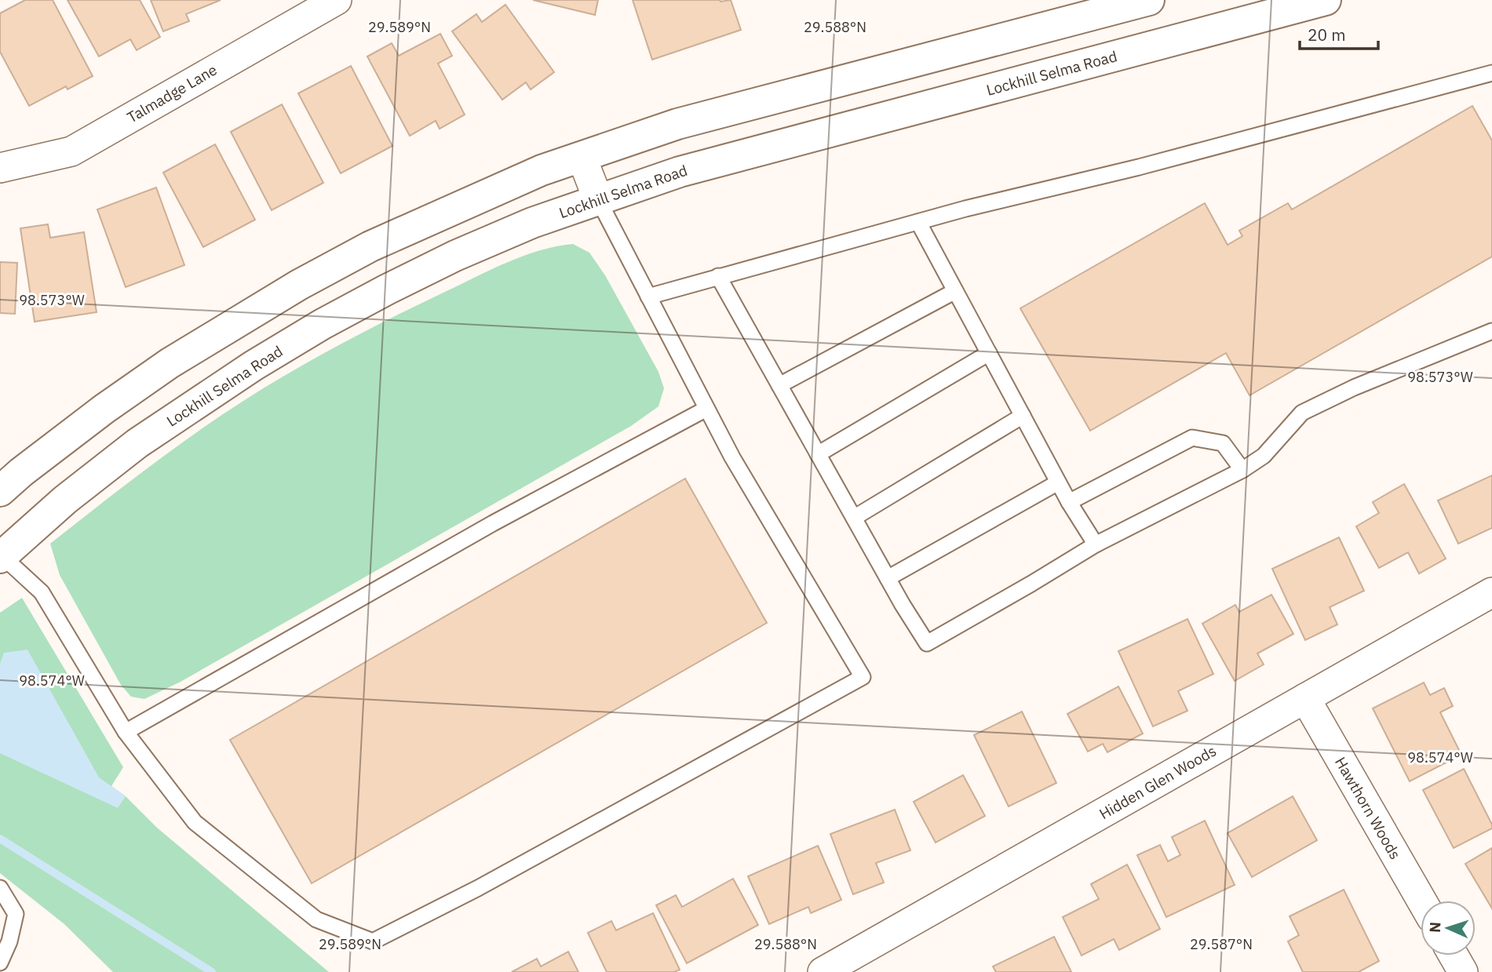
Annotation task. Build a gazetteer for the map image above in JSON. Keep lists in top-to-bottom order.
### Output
{
  "streets": {
    "main road": ["Lockhill Selma Road"],
    "street": ["Talmadge Lane", "Hidden Glen Woods", "Hawthorn Woods"]
  },
  "crossings": [
    ["Hidden Glen Woods", "Hawthorn Woods"]
  ],
  "scale_bar": "20 m",
  "north": "left",
  "coordinates": [
    "29.589°N",
    "29.588°N",
    "98.573°W",
    "98.574°W",
    "29.587°N"
  ]
}
